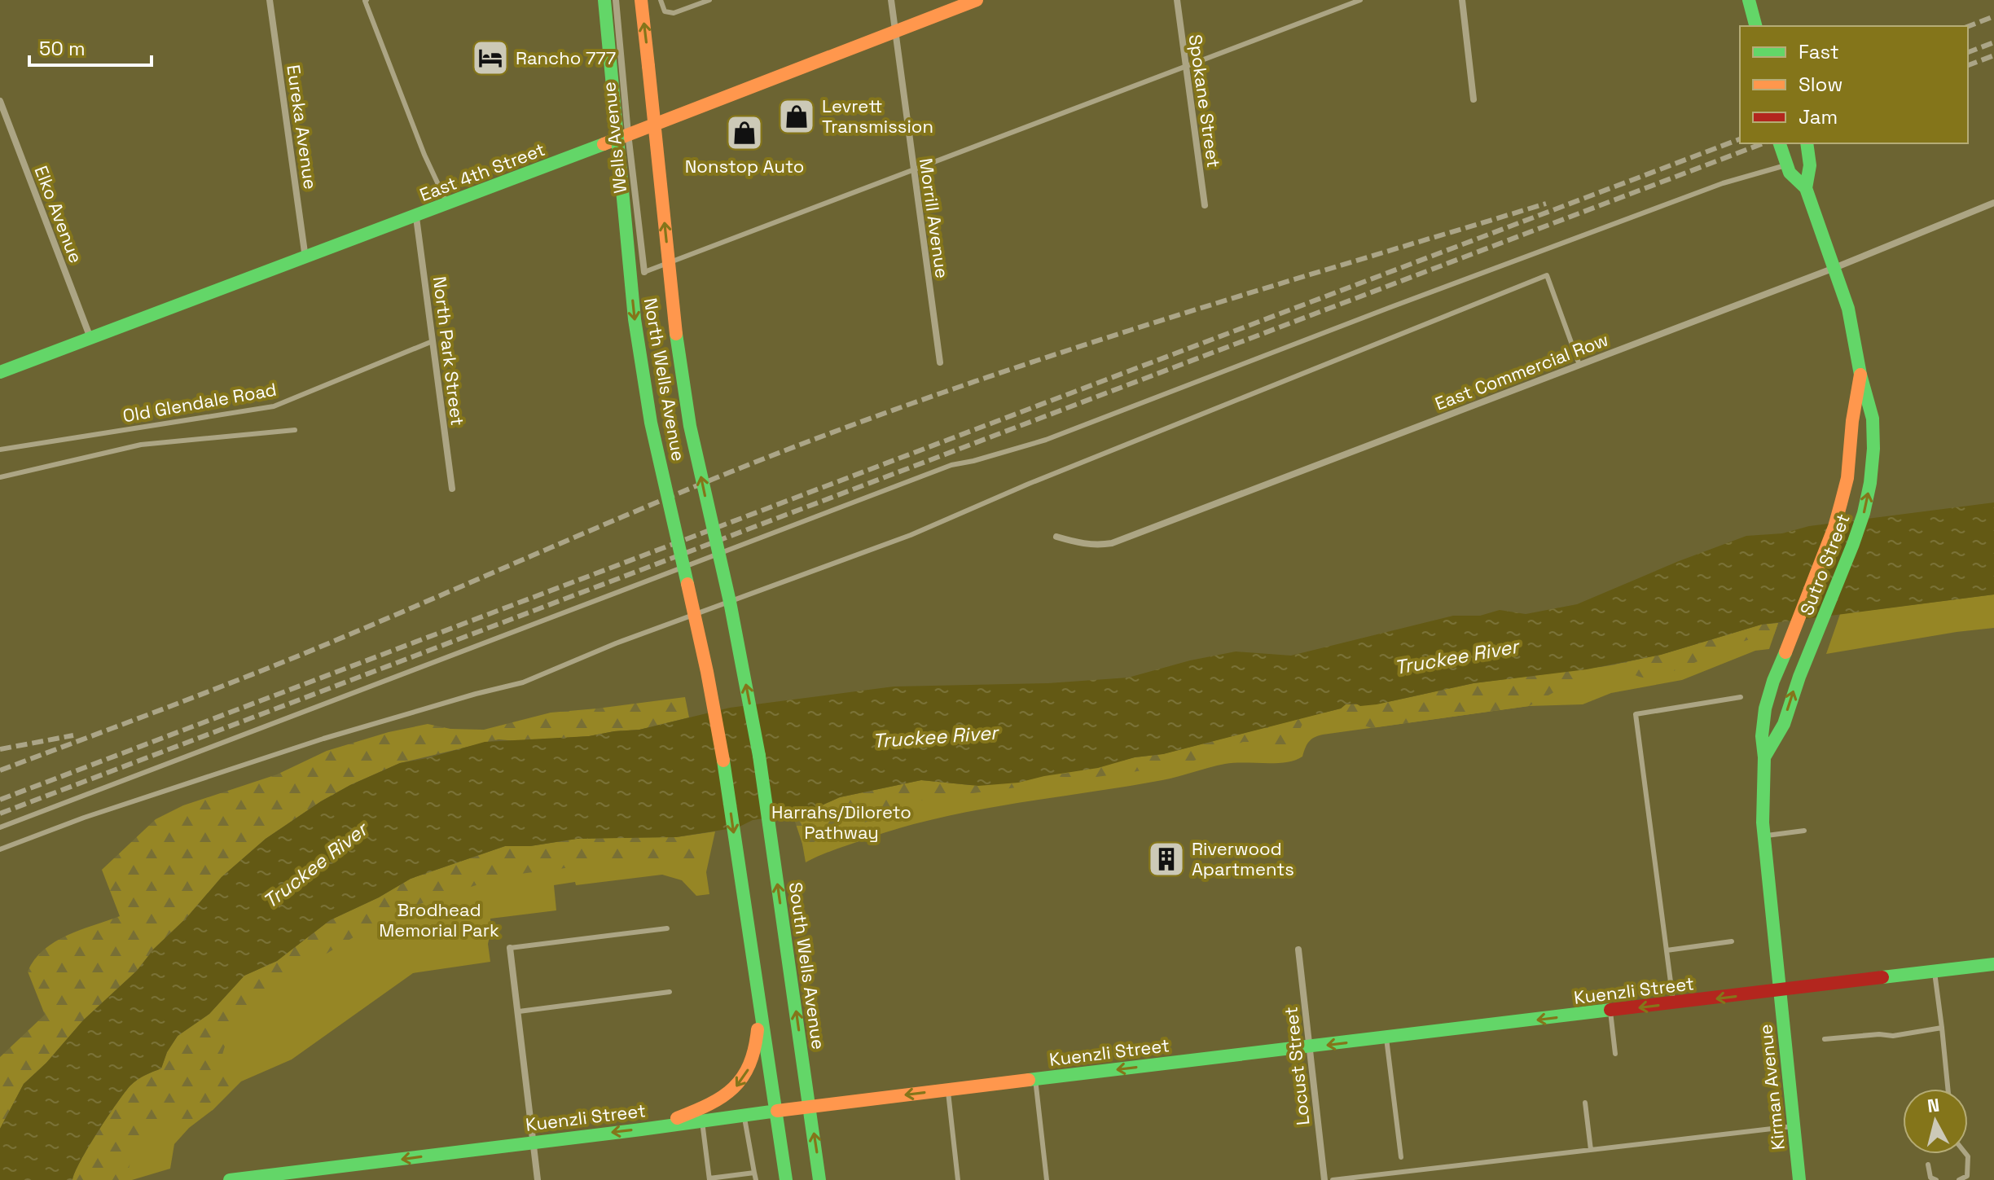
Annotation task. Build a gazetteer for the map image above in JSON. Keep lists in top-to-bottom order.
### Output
{
  "streets": {
    "main road": [
      "East 4th Street",
      "North Wells Avenue",
      "Sutro Street",
      "South Wells Avenue",
      "Kuenzli Street",
      "Kirman Avenue"
    ],
    "street": [
      "Spokane Street",
      "Eureka Avenue",
      "Wells Avenue",
      "Elko Avenue",
      "Morrill Avenue",
      "North Park Street",
      "East Commercial Row",
      "Locust Street"
    ],
    "lane": ["Old Glendale Road"]
  },
  "crossings": [
    ["Eureka Avenue", "East 4th Street"],
    ["Wells Avenue", "East 4th Street"],
    ["East 4th Street", "Elko Avenue"],
    ["East 4th Street", "Morrill Avenue"],
    ["East 4th Street", "North Park Street"],
    ["North Park Street", "Old Glendale Road"],
    ["East Commercial Row", "Sutro Street"],
    ["North Wells Avenue", "South Wells Avenue"],
    ["Sutro Street", "Kuenzli Street"],
    ["Sutro Street", "Kirman Avenue"],
    ["South Wells Avenue", "Kuenzli Street"],
    ["Kuenzli Street", "Locust Street"],
    ["Kuenzli Street", "Kirman Avenue"]
  ],
  "one_way": ["Kuenzli Street"],
  "water": ["Truckee River"],
  "parks": ["Harrahs/Diloreto Pathway", "Brodhead Memorial Park"],
  "places": {
    "hotel": ["Rancho 777"],
    "shop": ["Levrett Transmission", "Nonstop Auto"],
    "building": ["Riverwood Apartments"]
  },
  "legend": ["Fast", "Slow", "Jam"],
  "scale_bar": "50 m",
  "north": "top"
}
